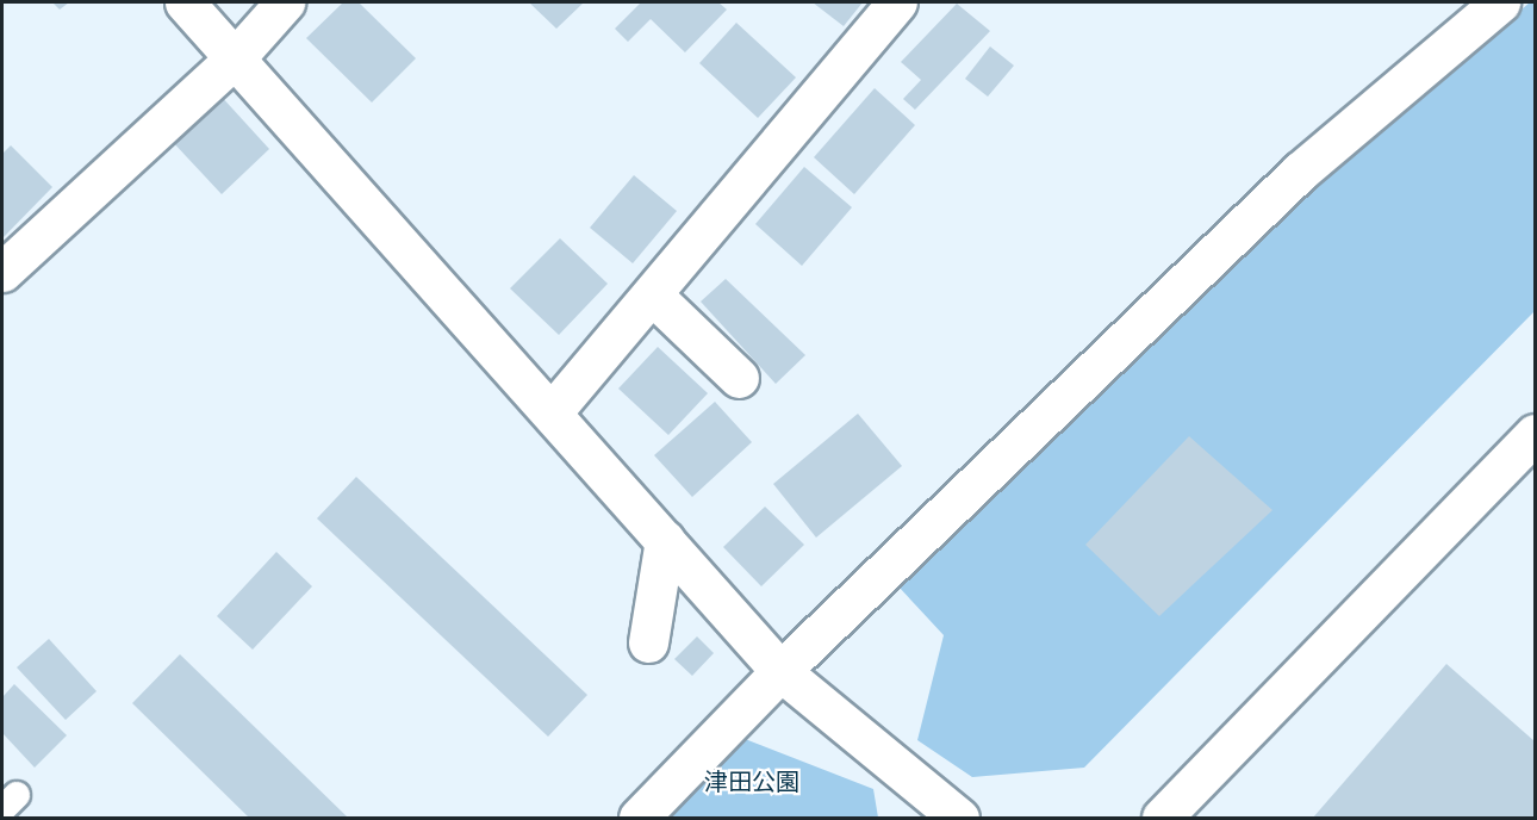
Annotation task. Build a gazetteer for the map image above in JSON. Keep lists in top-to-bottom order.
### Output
{
  "parks": ["津田公園"]
}
